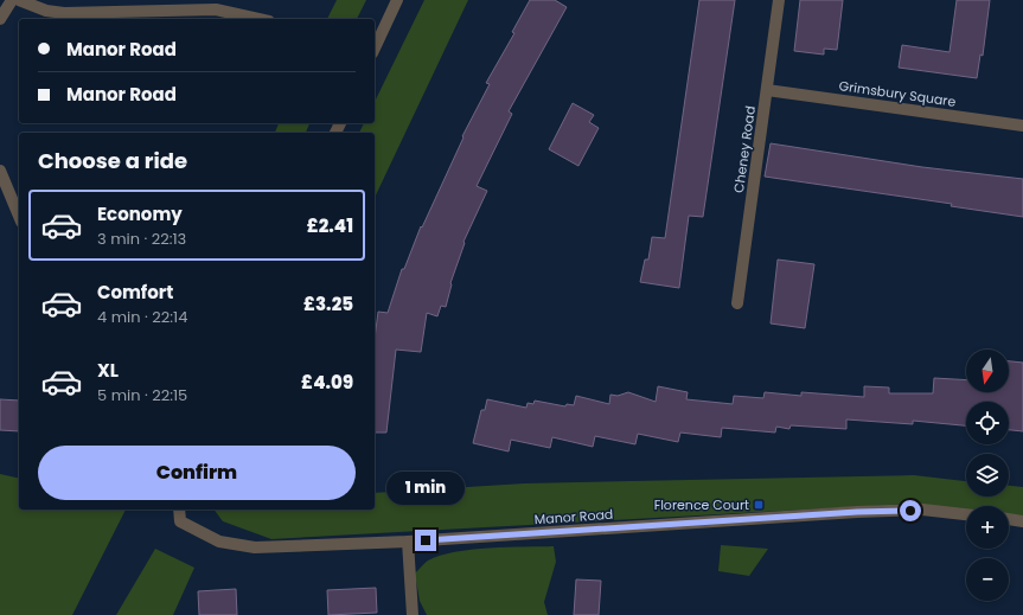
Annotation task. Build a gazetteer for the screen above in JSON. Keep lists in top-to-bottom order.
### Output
{
  "streets": {
    "street": ["Grimsbury Square", "Cheney Road", "Manor Road"]
  },
  "crossings": [
    ["Grimsbury Square", "Cheney Road"]
  ],
  "places": {
    "transit": ["Florence Court"]
  },
  "north": "bottom",
  "page": {
    "banner": ["Manor Road", "Manor Road"],
    "heading": "Choose a ride",
    "list": [
      {
        "name": "Economy",
        "note": "3 min · 22:13",
        "value": "£2.41"
      },
      {
        "name": "Comfort",
        "note": "4 min · 22:14",
        "value": "£3.25"
      },
      {
        "name": "XL",
        "note": "5 min · 22:15",
        "value": "£4.09"
      }
    ],
    "map_buttons": ["+", "−"],
    "buttons": "Confirm",
    "bubble": "1 min"
  }
}
